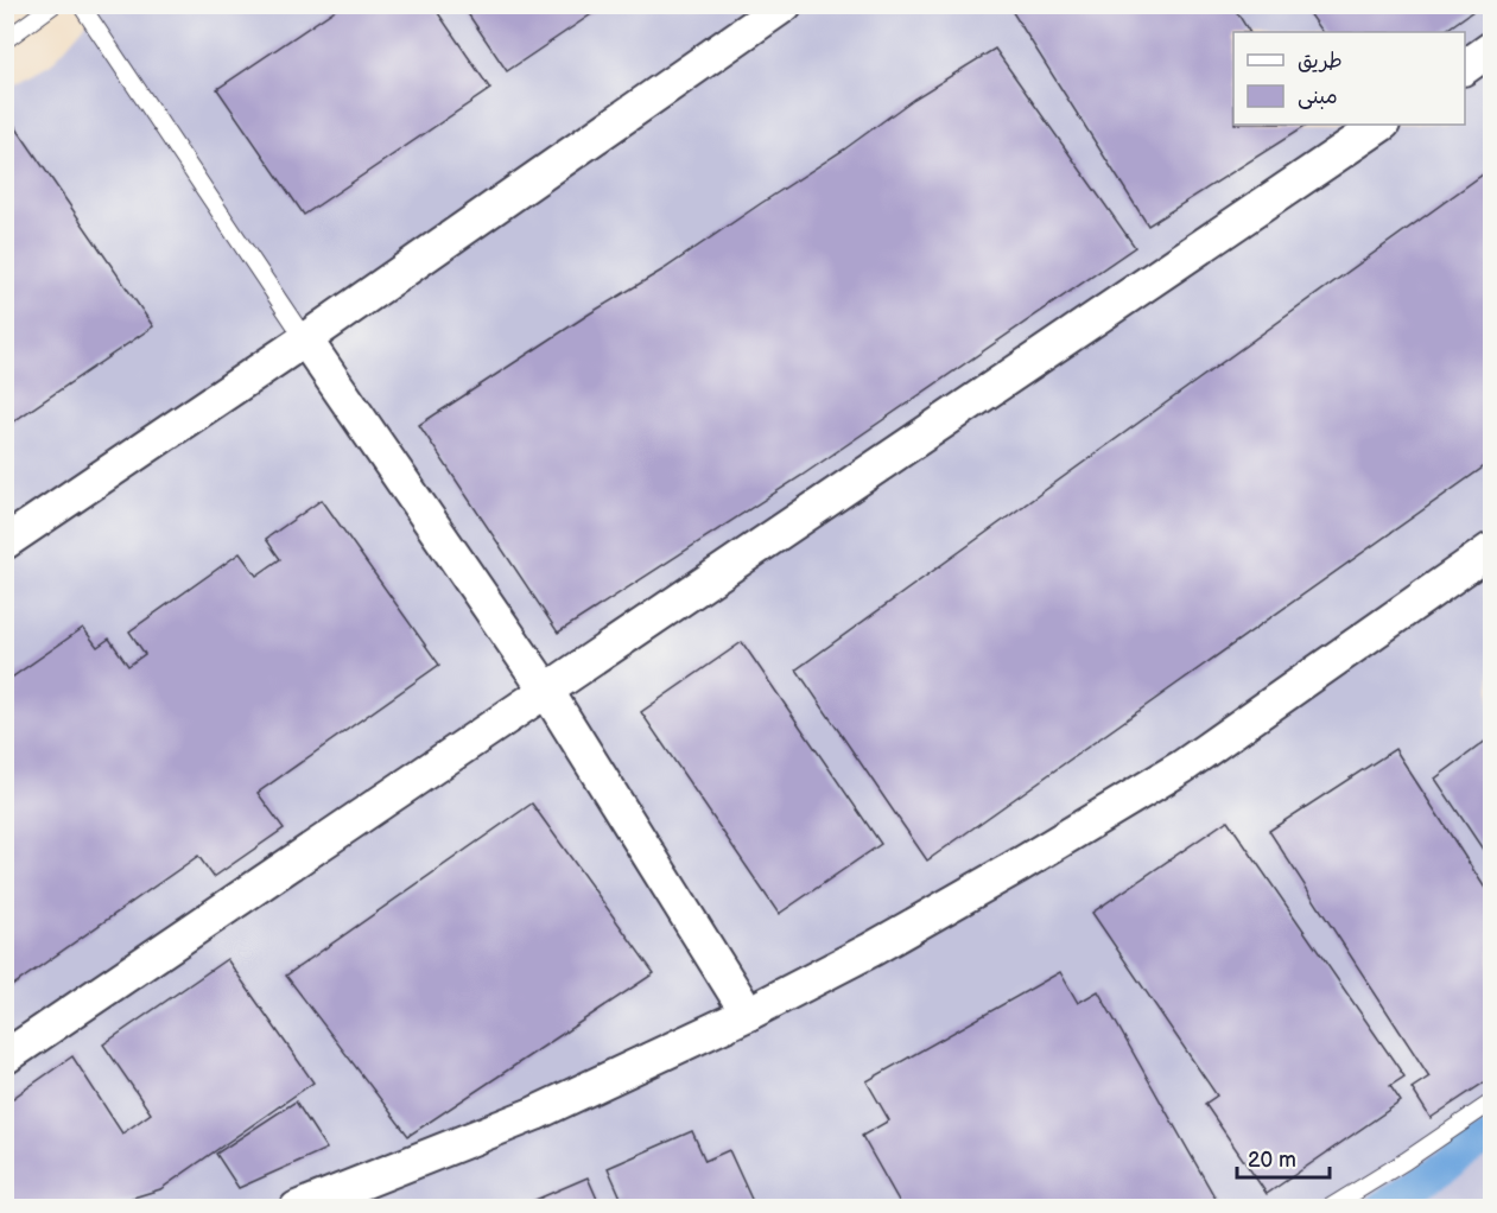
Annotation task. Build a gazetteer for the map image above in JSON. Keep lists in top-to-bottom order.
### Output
{
  "legend": ["طريق", "مبنى"],
  "scale_bar": "20 m"
}
